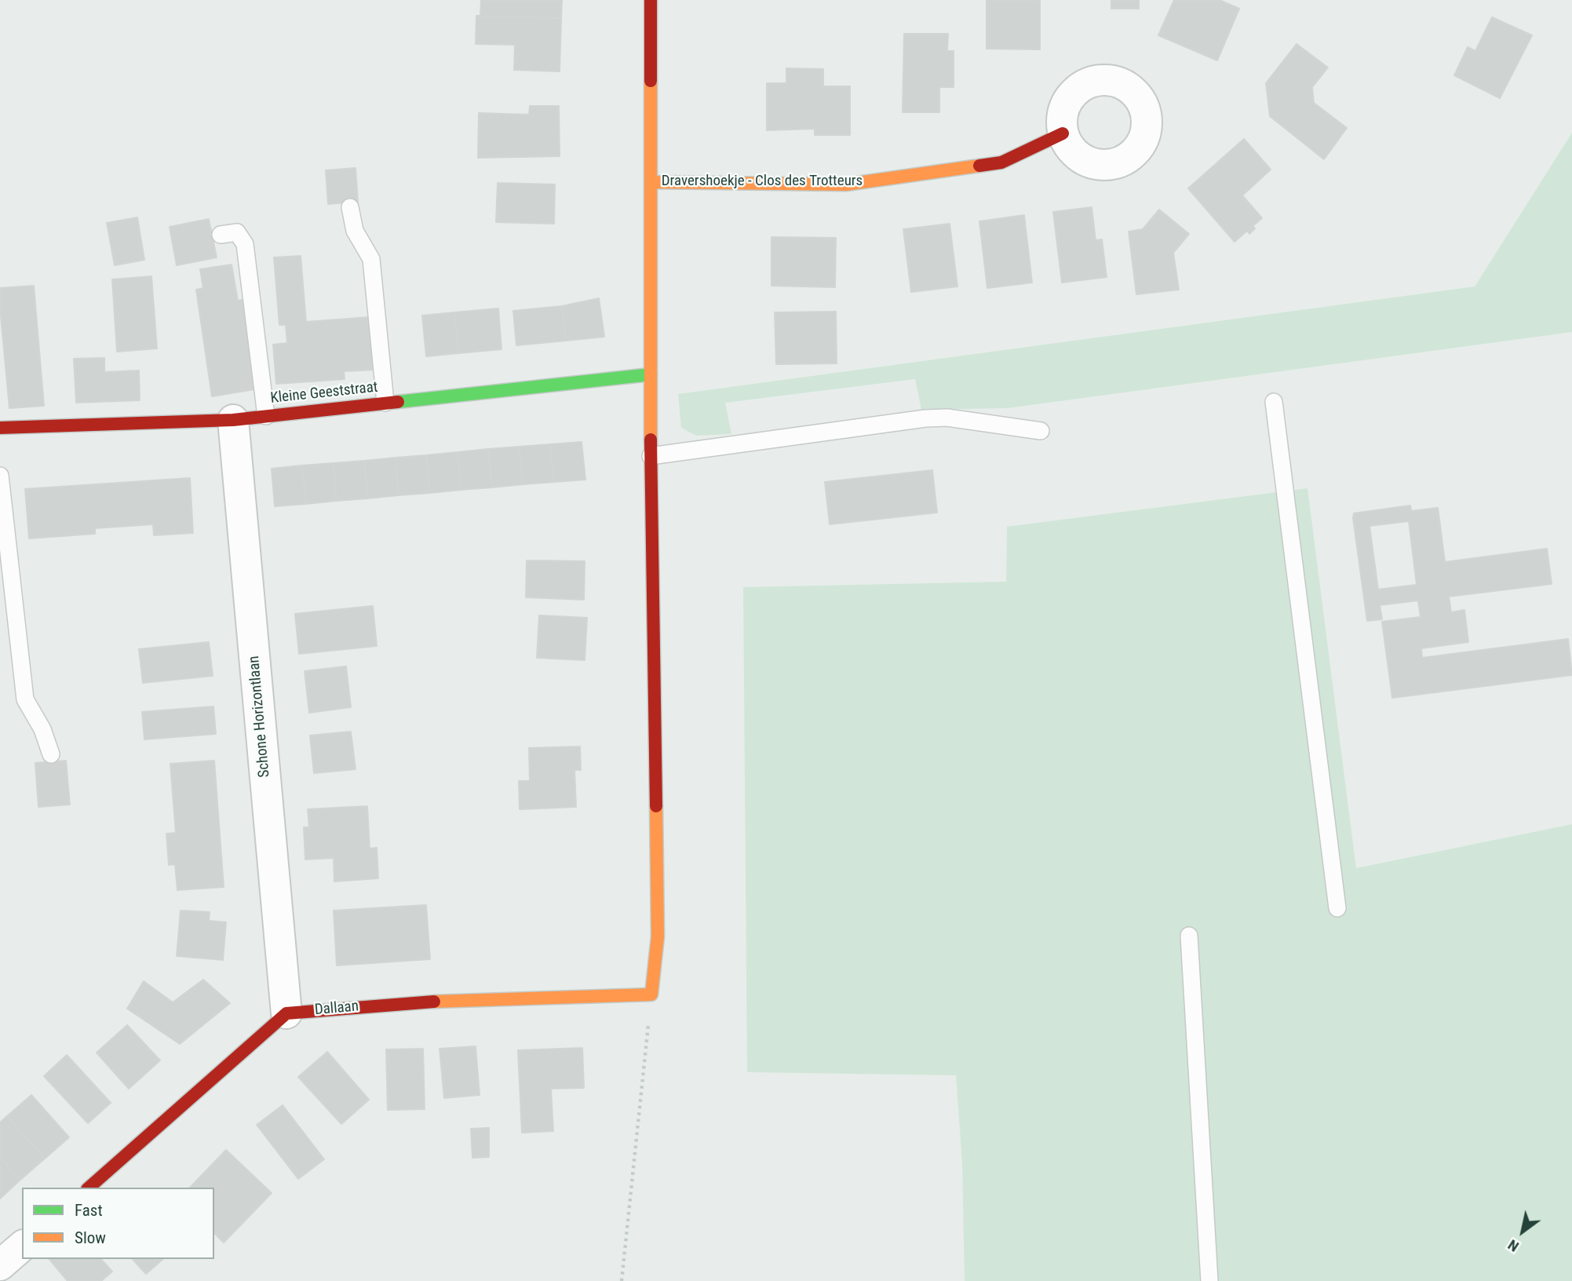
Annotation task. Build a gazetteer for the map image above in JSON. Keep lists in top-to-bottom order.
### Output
{
  "streets": {
    "street": [
      "Dravershoekje - Clos des Trotteurs",
      "Kleine Geeststraat",
      "Schone Horizontlaan",
      "Dallaan"
    ]
  },
  "crossings": [
    ["Kleine Geeststraat", "Schone Horizontlaan"],
    ["Schone Horizontlaan", "Dallaan"]
  ],
  "legend": ["Fast", "Slow"],
  "north": "bottom left"
}
